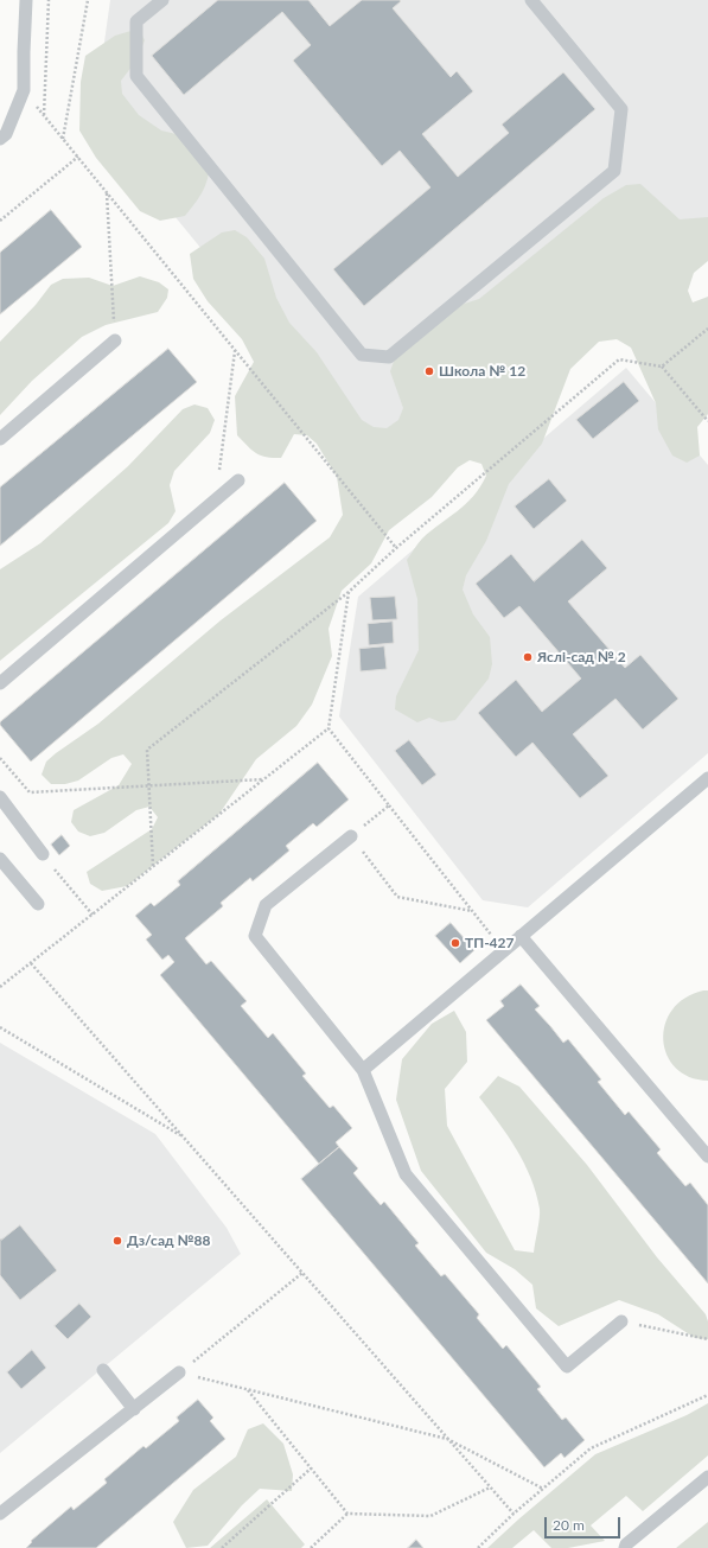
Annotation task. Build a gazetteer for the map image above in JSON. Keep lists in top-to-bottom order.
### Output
{
  "places": [
    "Школа № 12",
    "Яслі-сад № 2",
    "ТП-427",
    "Дз/сад №88"
  ],
  "scale_bar": "20 m"
}
